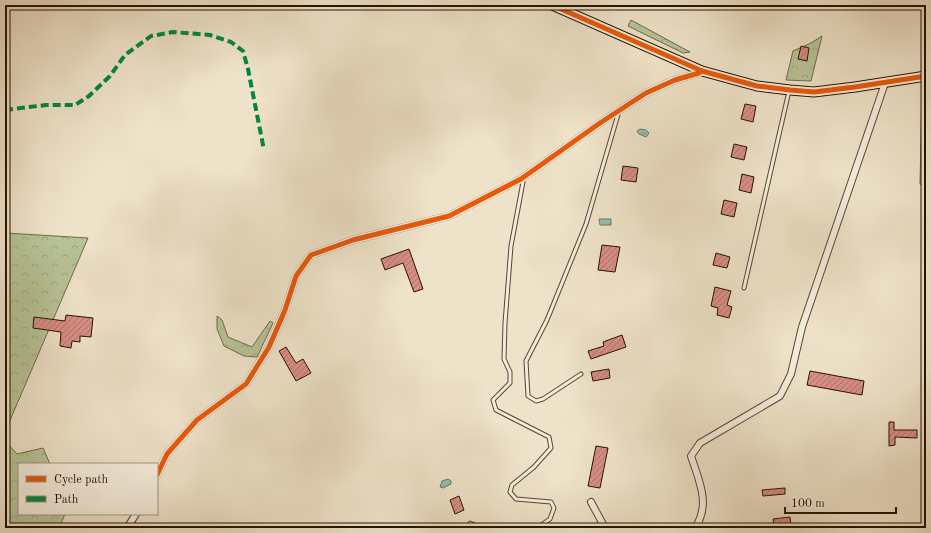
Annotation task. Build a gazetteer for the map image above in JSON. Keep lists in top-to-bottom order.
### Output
{
  "legend": ["Cycle path", "Path"],
  "scale_bar": "100 m"
}
